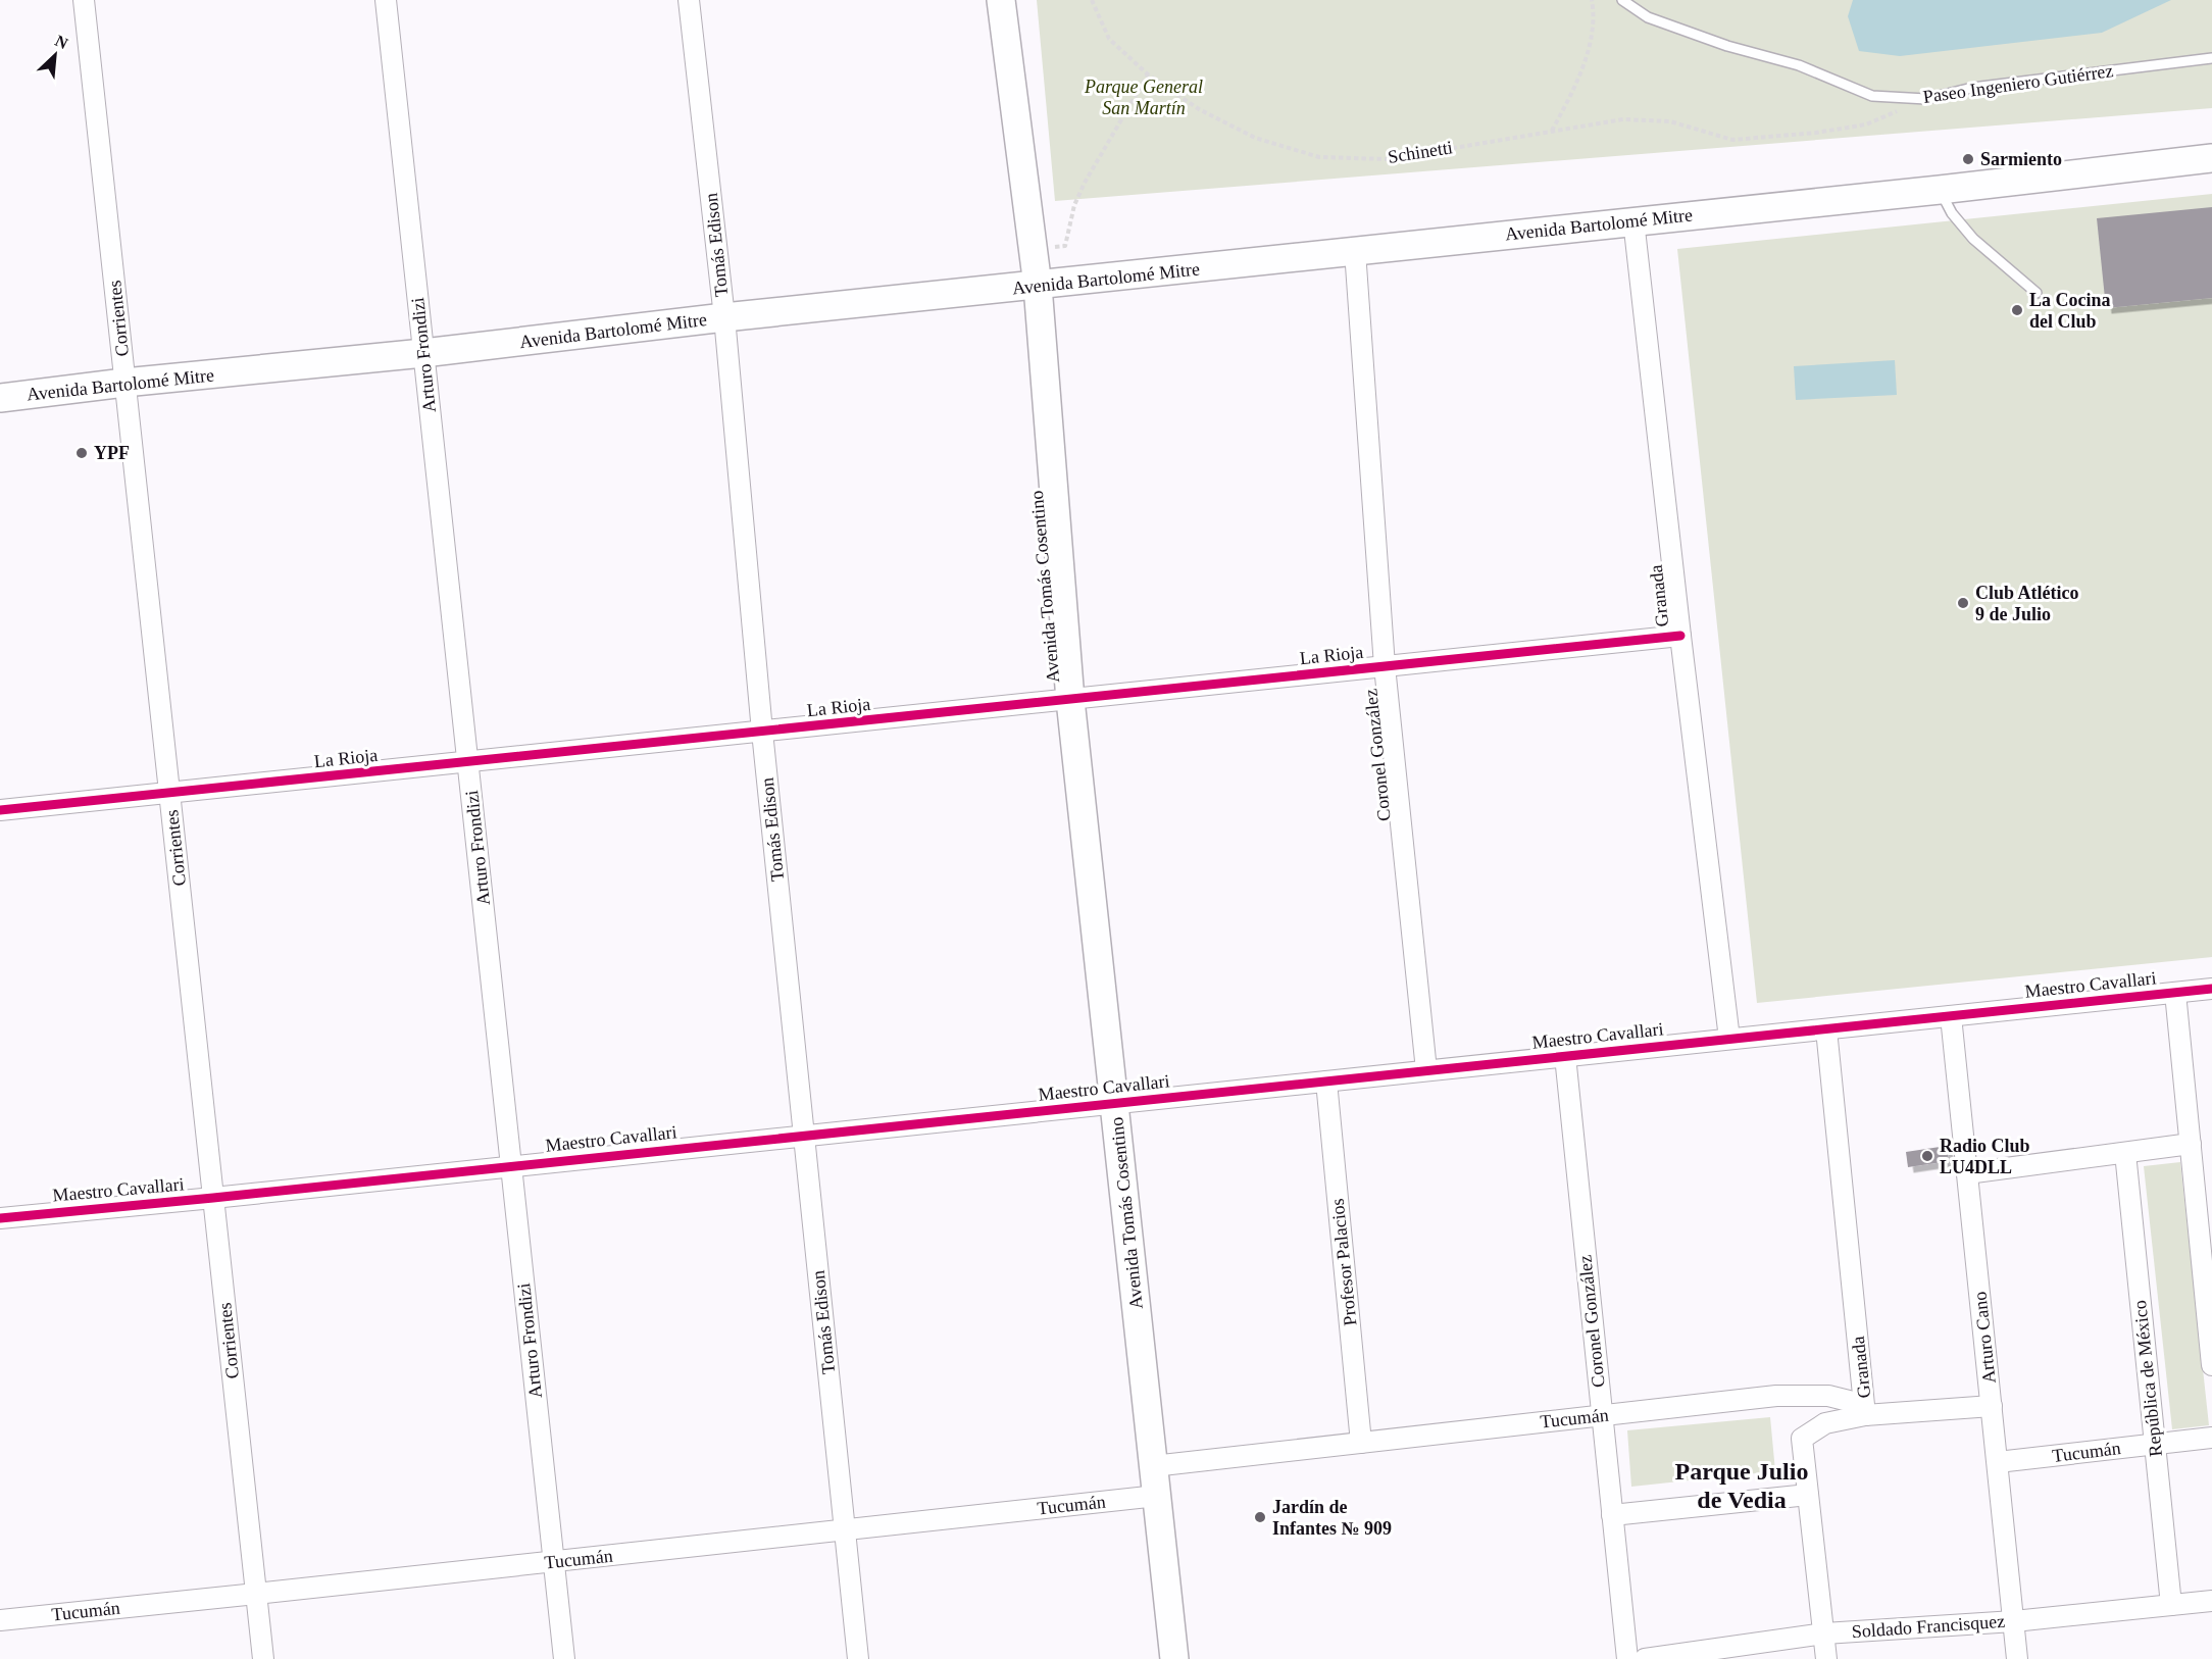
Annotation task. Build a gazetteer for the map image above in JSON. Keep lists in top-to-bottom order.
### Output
{
  "streets": {
    "main road": ["Avenida Bartolomé Mitre", "Avenida Tomás Cosentino"],
    "street": [
      "Tomás Edison",
      "Corrientes",
      "Arturo Frondizi",
      "Granada",
      "La Rioja",
      "Coronel González",
      "Maestro Cavallari",
      "Profesor Palacios",
      "Arturo Cano",
      "República de México",
      "Tucumán",
      "Soldado Francisquez"
    ],
    "lane": ["Paseo Ingeniero Gutiérrez"],
    "path": ["Schinetti"]
  },
  "crossings": [
    ["Paseo Ingeniero Gutiérrez", "Schinetti"],
    ["Avenida Bartolomé Mitre", "Tomás Edison"],
    ["Avenida Bartolomé Mitre", "Corrientes"],
    ["Avenida Bartolomé Mitre", "Arturo Frondizi"],
    ["Avenida Bartolomé Mitre", "Avenida Tomás Cosentino"],
    ["Avenida Bartolomé Mitre", "Granada"],
    ["Avenida Bartolomé Mitre", "Coronel González"],
    ["Tomás Edison", "La Rioja"],
    ["Tomás Edison", "Maestro Cavallari"],
    ["Tomás Edison", "Tucumán"],
    ["Corrientes", "La Rioja"],
    ["Corrientes", "Maestro Cavallari"],
    ["Corrientes", "Tucumán"],
    ["Arturo Frondizi", "La Rioja"],
    ["Arturo Frondizi", "Maestro Cavallari"],
    ["Arturo Frondizi", "Tucumán"],
    ["Avenida Tomás Cosentino", "La Rioja"],
    ["Avenida Tomás Cosentino", "Maestro Cavallari"],
    ["Avenida Tomás Cosentino", "Tucumán"],
    ["Granada", "La Rioja"],
    ["Granada", "Maestro Cavallari"],
    ["Granada", "Tucumán"],
    ["Granada", "Soldado Francisquez"],
    ["La Rioja", "Coronel González"],
    ["Coronel González", "Maestro Cavallari"],
    ["Coronel González", "Tucumán"],
    ["Maestro Cavallari", "Profesor Palacios"],
    ["Maestro Cavallari", "Arturo Cano"],
    ["Profesor Palacios", "Tucumán"],
    ["Arturo Cano", "Tucumán"],
    ["Arturo Cano", "Soldado Francisquez"],
    ["República de México", "Tucumán"],
    ["República de México", "Soldado Francisquez"]
  ],
  "districts": ["Parque Julio de Vedia"],
  "parks": ["Parque General San Martín"],
  "places": [
    "Sarmiento",
    "La Cocina del Club",
    "YPF",
    "Club Atlético 9 de Julio",
    "Radio Club LU4DLL",
    "Jardín de Infantes № 909"
  ],
  "north": "top right"
}
